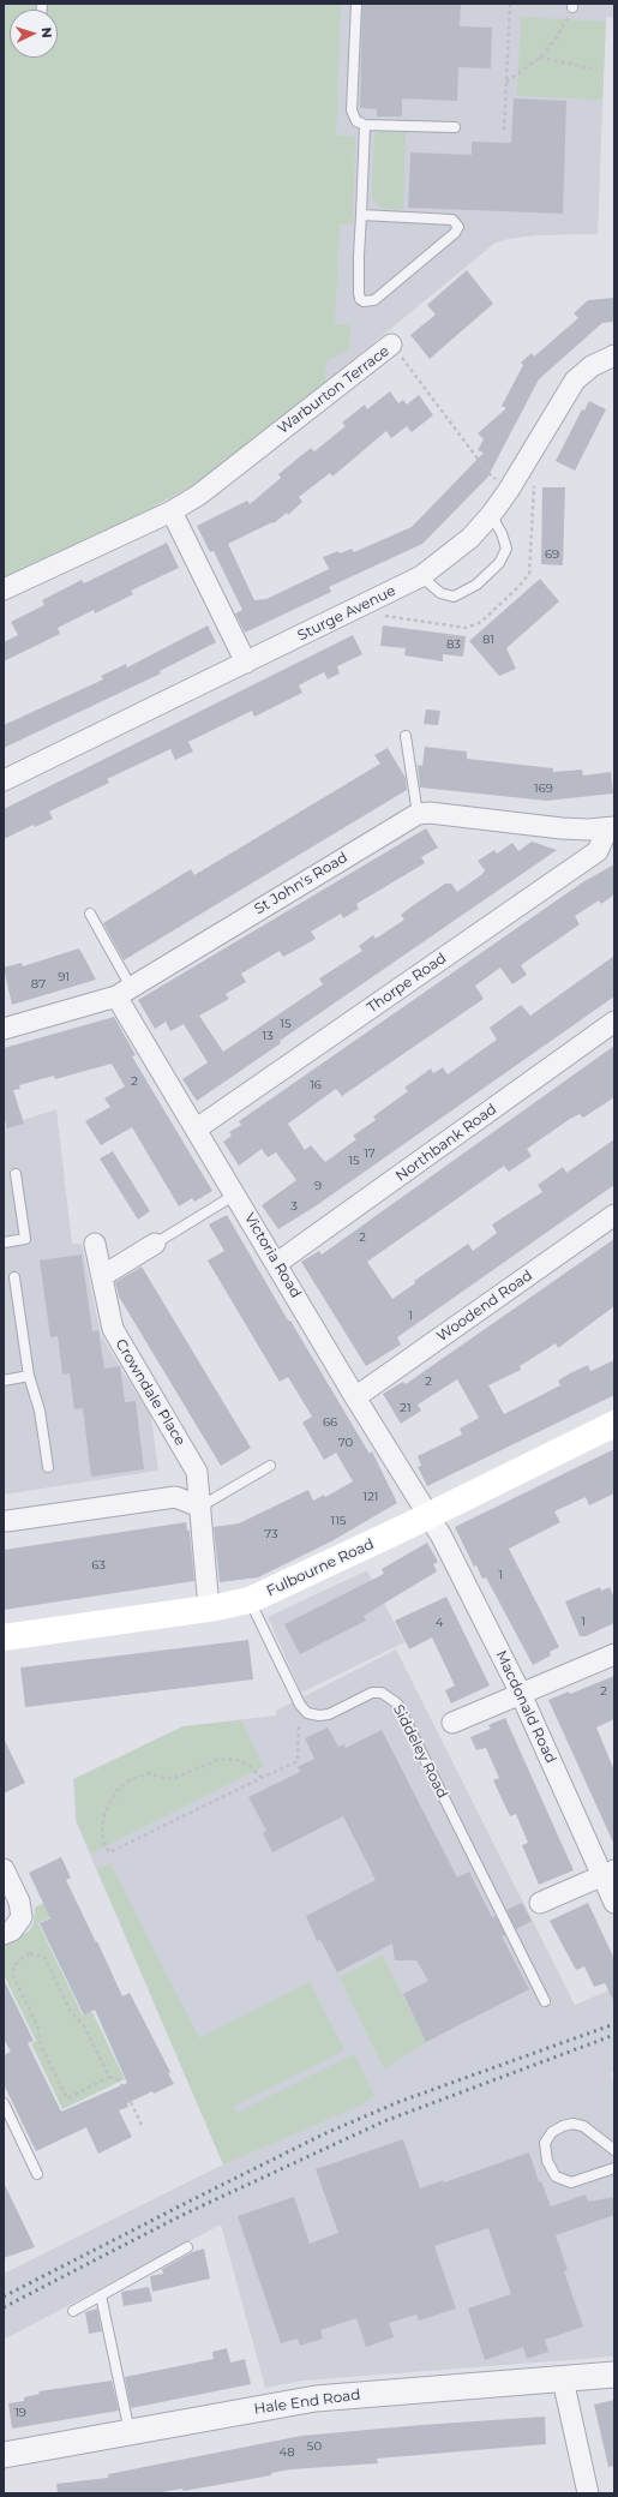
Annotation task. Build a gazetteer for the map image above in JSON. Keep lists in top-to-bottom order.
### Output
{
  "streets": {
    "main road": ["Fulbourne Road"],
    "street": [
      "Warburton Terrace",
      "Sturge Avenue",
      "St John's Road",
      "Thorpe Road",
      "Northbank Road",
      "Victoria Road",
      "Woodend Road",
      "Crowndale Place",
      "Macdonald Road",
      "Hale End Road"
    ],
    "lane": ["Siddeley Road"]
  },
  "crossings": [
    ["Warburton Terrace", "Sturge Avenue"],
    ["St John's Road", "Thorpe Road"],
    ["St John's Road", "Victoria Road"],
    ["Thorpe Road", "Victoria Road"],
    ["Northbank Road", "Victoria Road"],
    ["Victoria Road", "Woodend Road"],
    ["Victoria Road", "Fulbourne Road"],
    ["Victoria Road", "Macdonald Road"],
    ["Crowndale Place", "Fulbourne Road"],
    ["Fulbourne Road", "Macdonald Road"]
  ],
  "house_numbers": [
    "69",
    "81",
    "83",
    "169",
    "91",
    "87",
    "15",
    "13",
    "2",
    "16",
    "17",
    "15",
    "9",
    "3",
    "2",
    "1",
    "2",
    "21",
    "66",
    "70",
    "121",
    "115",
    "73",
    "63",
    "1",
    "1",
    "4",
    "2",
    "19",
    "50",
    "48"
  ],
  "north": "right"
}
